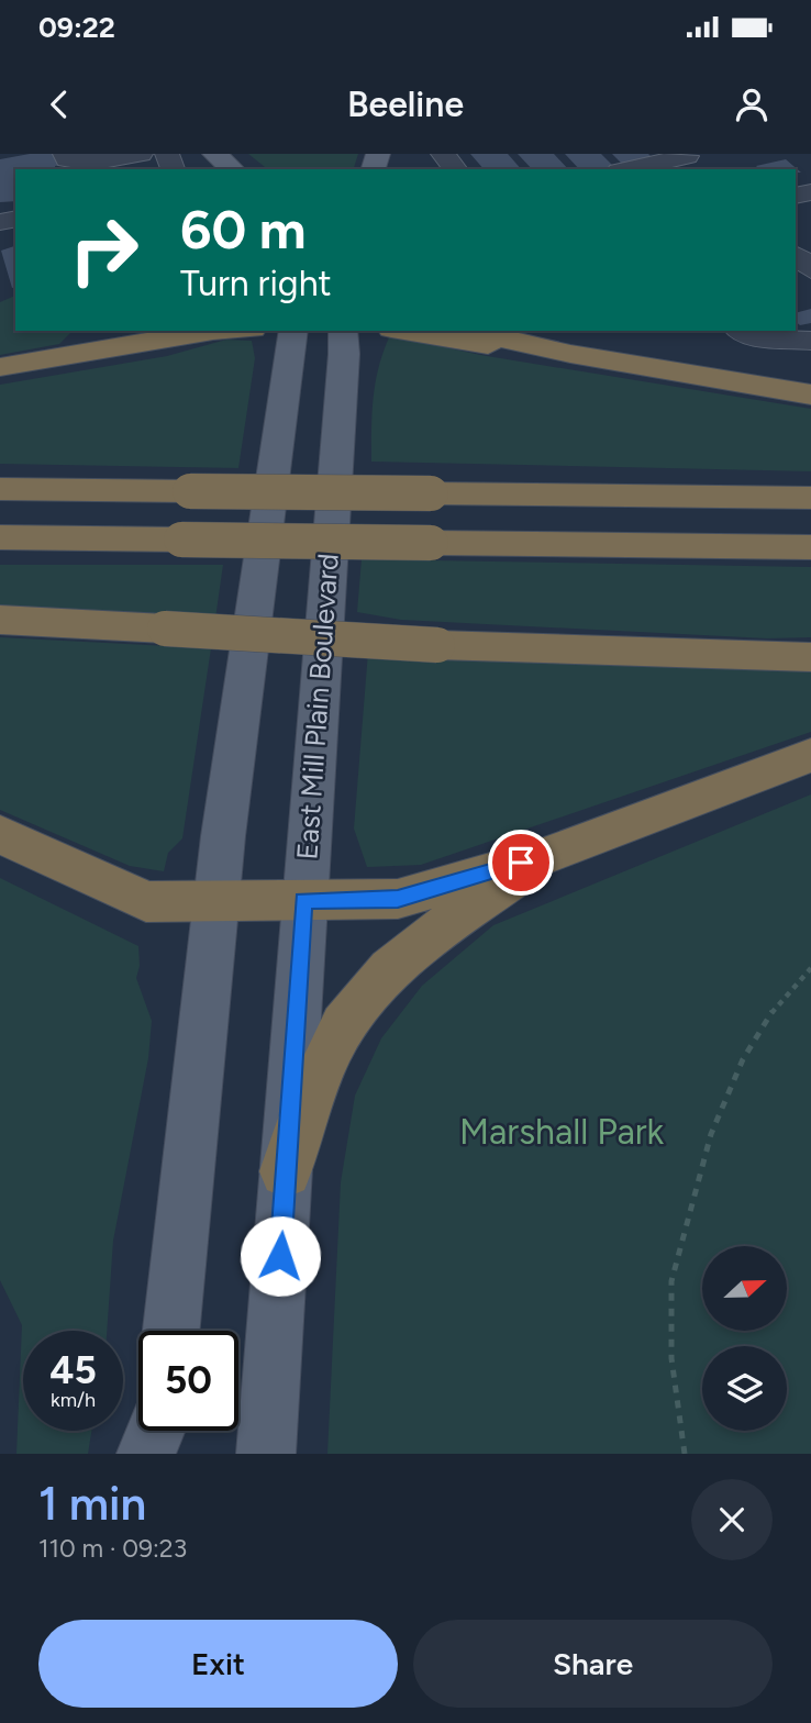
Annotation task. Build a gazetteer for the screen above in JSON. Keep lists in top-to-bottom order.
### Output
{
  "streets": {
    "main road": ["East Mill Plain Boulevard"]
  },
  "parks": ["Marshall Park"],
  "north": "right",
  "page": {
    "status": "09:22",
    "header": "Beeline",
    "turn": ["60 m", "Turn right"],
    "speed": "45 km/h",
    "limit": "50",
    "heading": ["1 min", "110 m · 09:23"],
    "buttons": ["Exit", "Share"]
  }
}
